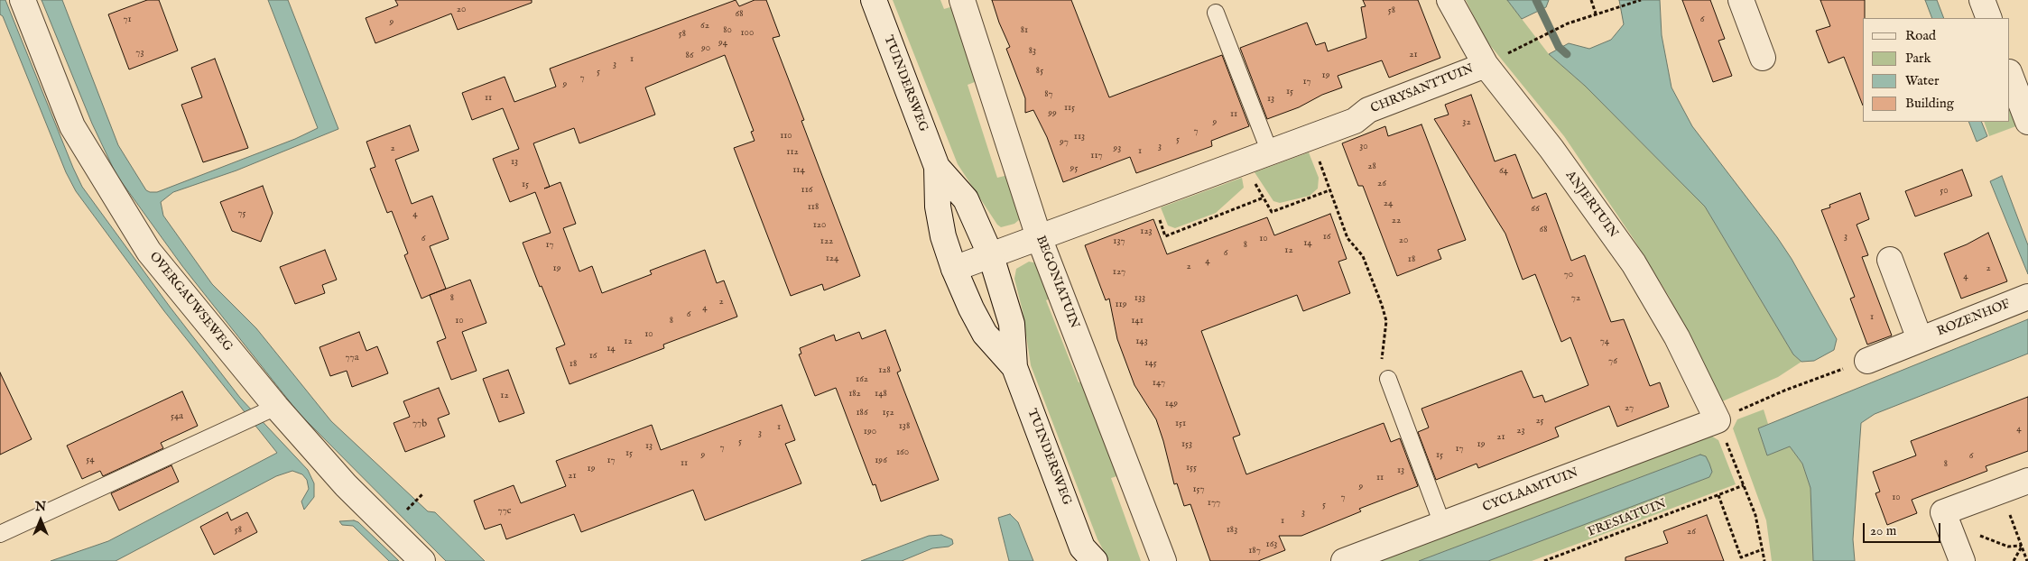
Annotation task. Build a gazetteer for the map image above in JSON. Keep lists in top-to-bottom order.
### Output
{
  "streets": {
    "street": [
      "TUINDERSWEG",
      "CHRYSANTTUIN",
      "ANJERTUIN",
      "BEGONIATUIN",
      "OVERGAUWSEWEG",
      "ROZENHOF",
      "CYCLAAMTUIN"
    ],
    "path": ["FRESIATUIN"]
  },
  "crossings": [
    ["TUINDERSWEG", "CHRYSANTTUIN"],
    ["CHRYSANTTUIN", "ANJERTUIN"],
    ["CHRYSANTTUIN", "BEGONIATUIN"],
    ["ANJERTUIN", "CYCLAAMTUIN"]
  ],
  "house_numbers": [
    "20",
    "58",
    "68",
    "71",
    "6",
    "9",
    "62",
    "80",
    "81",
    "100",
    "58",
    "94",
    "90",
    "83",
    "73",
    "21",
    "86",
    "1",
    "3",
    "85",
    "5",
    "19",
    "7",
    "17",
    "9",
    "15",
    "87",
    "11",
    "13",
    "115",
    "99",
    "11",
    "9",
    "32",
    "7",
    "110",
    "113",
    "5",
    "97",
    "3",
    "30",
    "2",
    "93",
    "1",
    "112",
    "117",
    "13",
    "28",
    "95",
    "114",
    "64",
    "26",
    "15",
    "116",
    "50",
    "24",
    "118",
    "66",
    "75",
    "4",
    "22",
    "120",
    "68",
    "123",
    "16",
    "3",
    "6",
    "10",
    "20",
    "122",
    "137",
    "14",
    "17",
    "8",
    "12",
    "6",
    "124",
    "18",
    "4",
    "2",
    "19",
    "2",
    "127",
    "70",
    "4",
    "8",
    "133",
    "72",
    "2",
    "119",
    "4",
    "6",
    "1",
    "10",
    "8",
    "141",
    "10",
    "12",
    "143",
    "74",
    "14",
    "16",
    "77a",
    "76",
    "145",
    "18",
    "128",
    "162",
    "147",
    "182",
    "148",
    "12",
    "149",
    "27",
    "186",
    "152",
    "54a",
    "25",
    "77b",
    "151",
    "138",
    "1",
    "4",
    "23",
    "190",
    "3",
    "21",
    "5",
    "153",
    "19",
    "13",
    "7",
    "17",
    "160",
    "15",
    "9",
    "15",
    "6",
    "54",
    "17",
    "196",
    "11",
    "8",
    "155",
    "19",
    "13",
    "21",
    "11",
    "9",
    "157",
    "7",
    "10",
    "177",
    "5",
    "77c",
    "3",
    "1",
    "58",
    "183",
    "26",
    "163",
    "187"
  ],
  "legend": [
    "Road",
    "Park",
    "Water",
    "Building"
  ],
  "scale_bar": "20 m",
  "north": "top"
}
